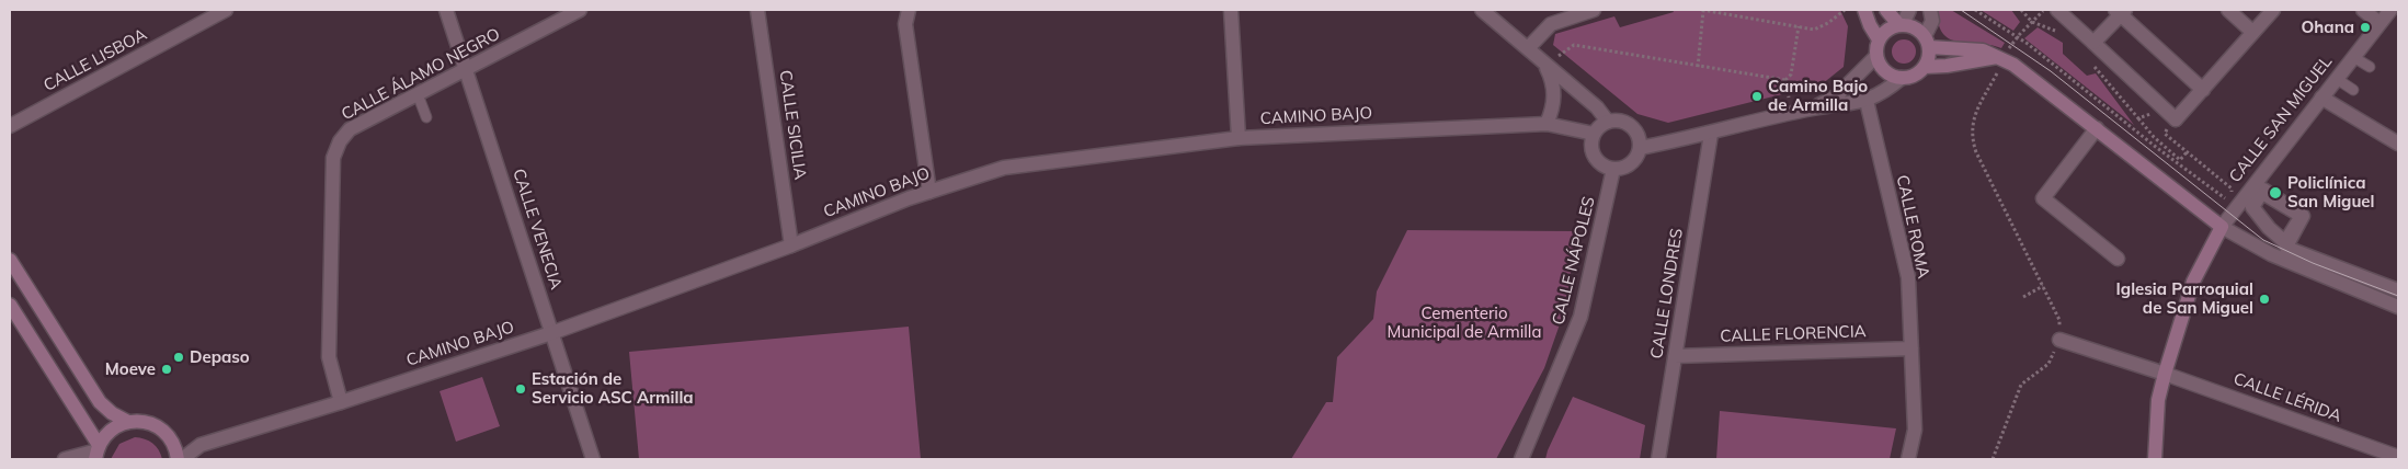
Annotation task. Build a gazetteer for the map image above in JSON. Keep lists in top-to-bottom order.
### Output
{
  "streets": {
    "street": [
      "CALLE LISBOA",
      "CALLE ÁLAMO NEGRO",
      "CAMINO BAJO",
      "CALLE SAN MIGUEL",
      "CALLE SICILIA",
      "CALLE ROMA",
      "CALLE VENECIA",
      "CALLE NÁPOLES",
      "CALLE LONDRES",
      "CALLE FLORENCIA",
      "CALLE LÉRIDA"
    ]
  },
  "crossings": [
    ["CALLE ÁLAMO NEGRO", "CAMINO BAJO"],
    ["CALLE ÁLAMO NEGRO", "CALLE VENECIA"],
    ["CAMINO BAJO", "CALLE SICILIA"],
    ["CAMINO BAJO", "CALLE VENECIA"],
    ["CAMINO BAJO", "CALLE NÁPOLES"],
    ["CALLE ROMA", "CALLE FLORENCIA"],
    ["CALLE LONDRES", "CALLE FLORENCIA"]
  ],
  "parks": ["Cementerio Municipal de Armilla"],
  "places": [
    "Ohana",
    "Camino Bajo de Armilla",
    "Policlínica San Miguel",
    "Iglesia Parroquial de San Miguel",
    "Depaso",
    "Moeve",
    "Estación de Servicio ASC Armilla"
  ]
}
